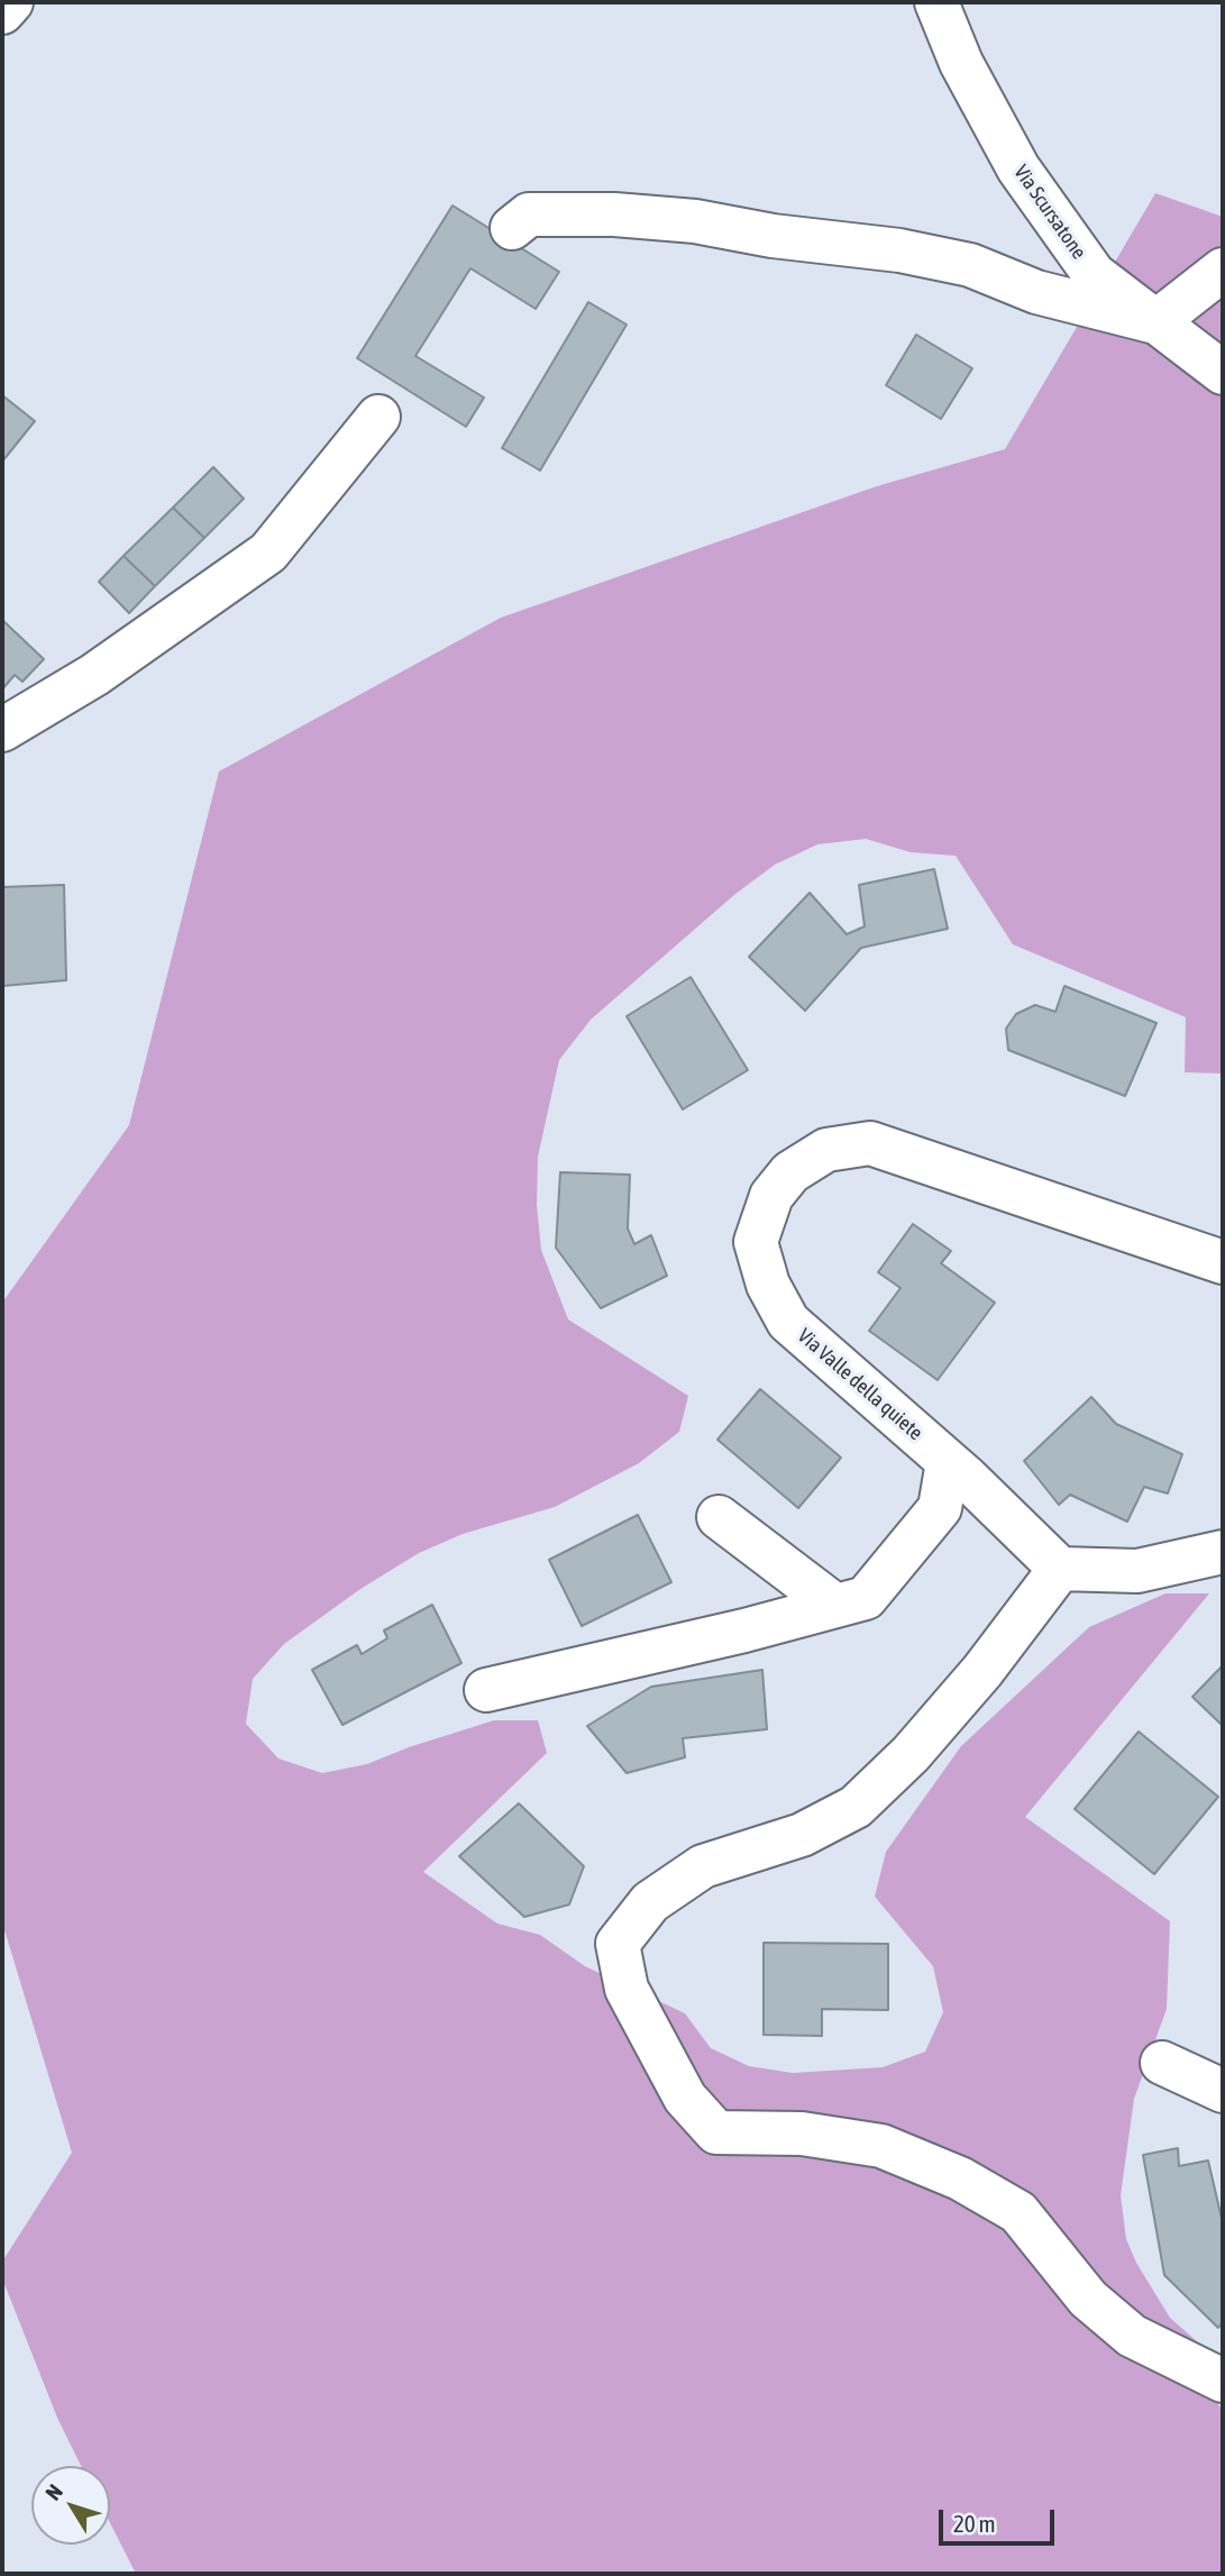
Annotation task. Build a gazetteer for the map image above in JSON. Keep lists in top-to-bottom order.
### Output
{
  "streets": {
    "street": ["Via Scursatone", "Via Valle della quiete"]
  },
  "scale_bar": "20 m",
  "north": "top left"
}
